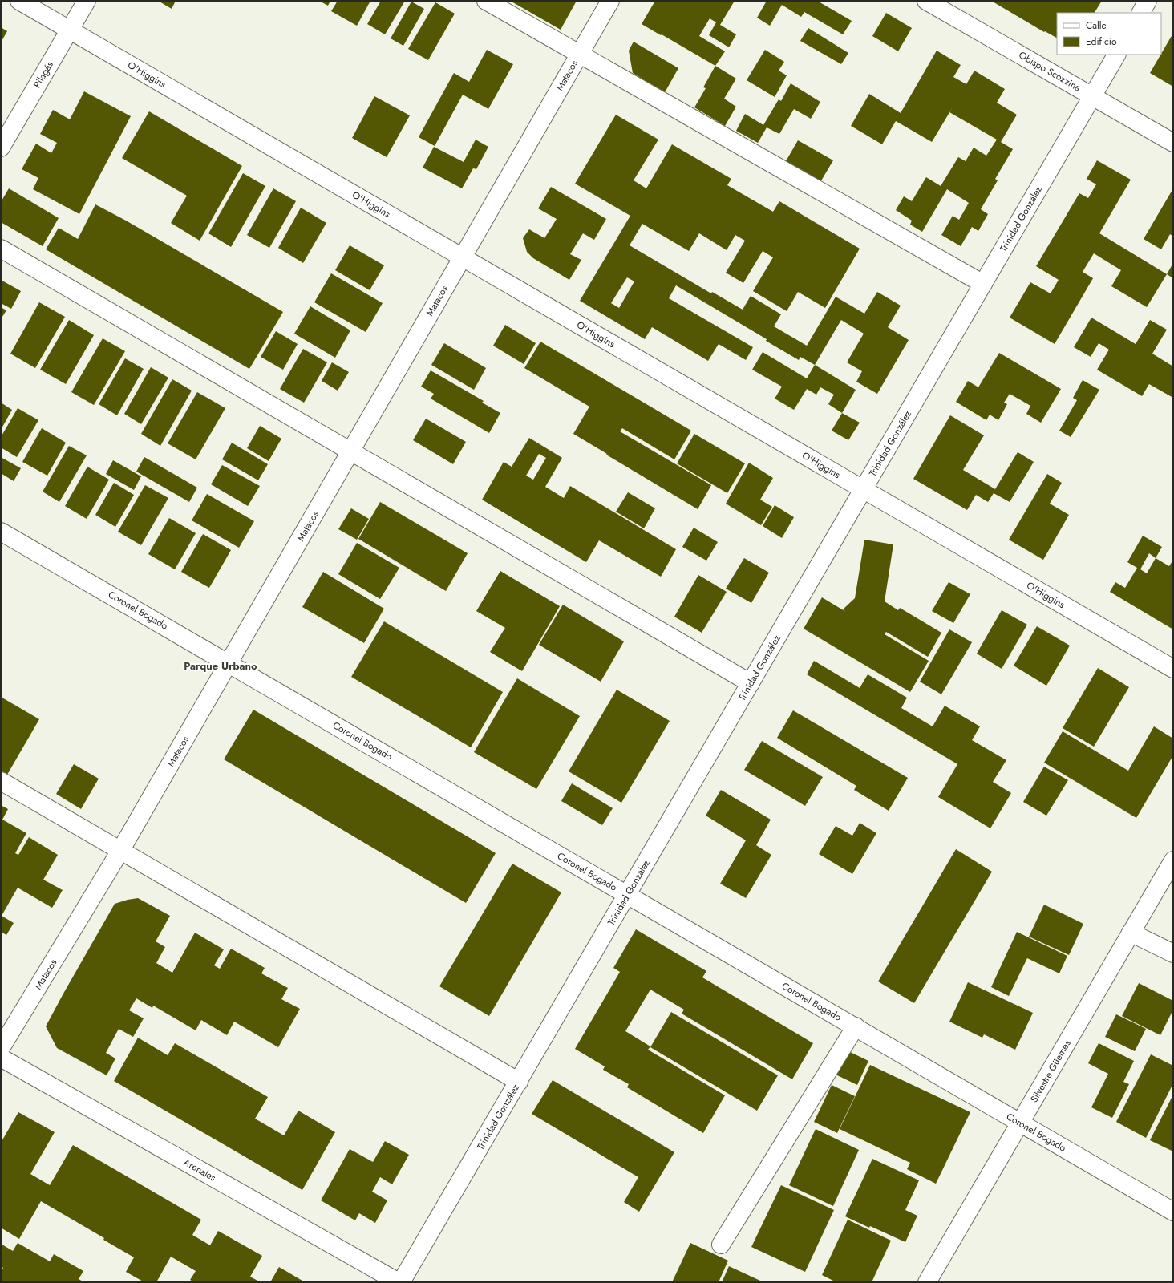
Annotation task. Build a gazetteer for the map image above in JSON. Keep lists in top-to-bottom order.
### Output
{
  "streets": {
    "street": [
      "Obispo Scozzina",
      "Pilagás",
      "O'Higgins",
      "Matacos",
      "Trinidad González",
      "Coronel Bogado",
      "Silvestre Güemes",
      "Arenales"
    ]
  },
  "crossings": [
    ["Obispo Scozzina", "Trinidad González"],
    ["Pilagás", "O'Higgins"],
    ["O'Higgins", "Matacos"],
    ["O'Higgins", "Trinidad González"],
    ["Matacos", "Coronel Bogado"],
    ["Trinidad González", "Coronel Bogado"],
    ["Coronel Bogado", "Silvestre Güemes"]
  ],
  "districts": ["Parque Urbano"],
  "legend": ["Calle", "Edificio"]
}
